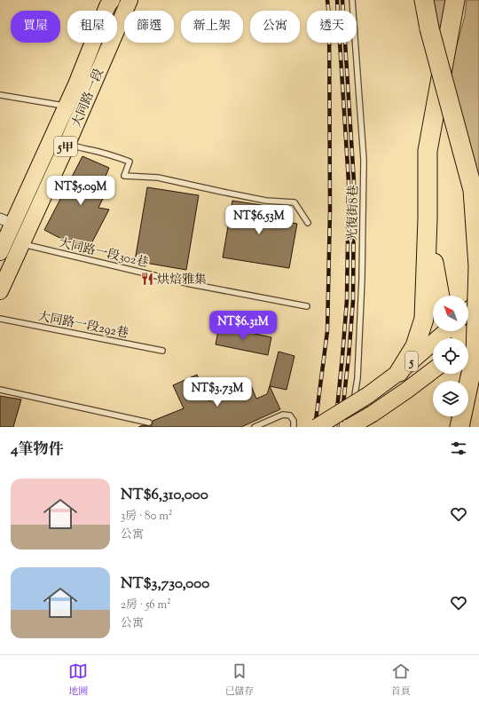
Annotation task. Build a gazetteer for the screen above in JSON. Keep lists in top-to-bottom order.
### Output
{
  "streets": {
    "main road": ["大同路一段", "5甲", "5"],
    "lane": ["光復街8巷", "大同路一段302巷", "大同路一段292巷"]
  },
  "crossings": [
    ["大同路一段", "大同路一段302巷"],
    ["光復街8巷", "5"]
  ],
  "places": {
    "restaurant": ["烘焙雅集"]
  },
  "north": "top left",
  "page": {
    "chip": [
      "買屋",
      "租屋",
      "篩選",
      "新上架",
      "公寓",
      "透天"
    ],
    "price": [
      "NT$5.09M",
      "NT$6.53M",
      "NT$6.31M",
      "NT$3.73M"
    ],
    "heading": "4筆物件",
    "list": [
      {
        "name": "NT$6,310,000",
        "note": "3房 · 80 m² · 公寓"
      },
      {
        "name": "NT$3,730,000",
        "note": "2房 · 56 m² · 公寓"
      }
    ],
    "tabs": ["地圖", "已儲存", "首頁"]
  }
}
